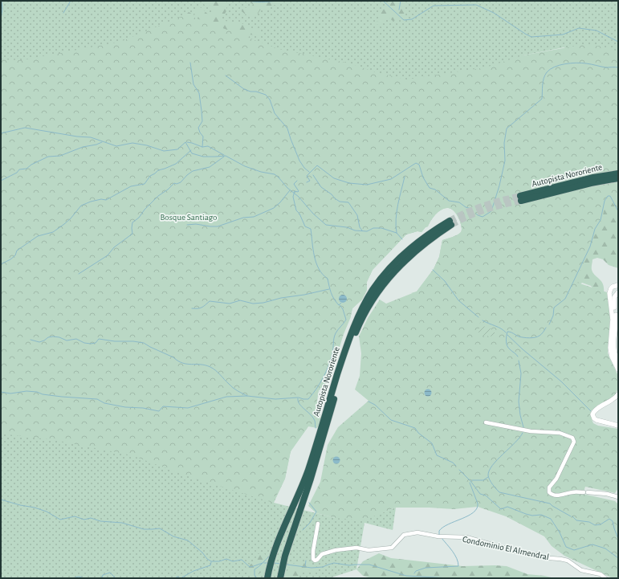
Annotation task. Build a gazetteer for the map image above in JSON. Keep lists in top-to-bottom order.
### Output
{
  "streets": {
    "highway": ["Autopista Nororiente"],
    "street": ["Condominio El Almendral"]
  },
  "parks": ["Bosque Santiago"]
}
